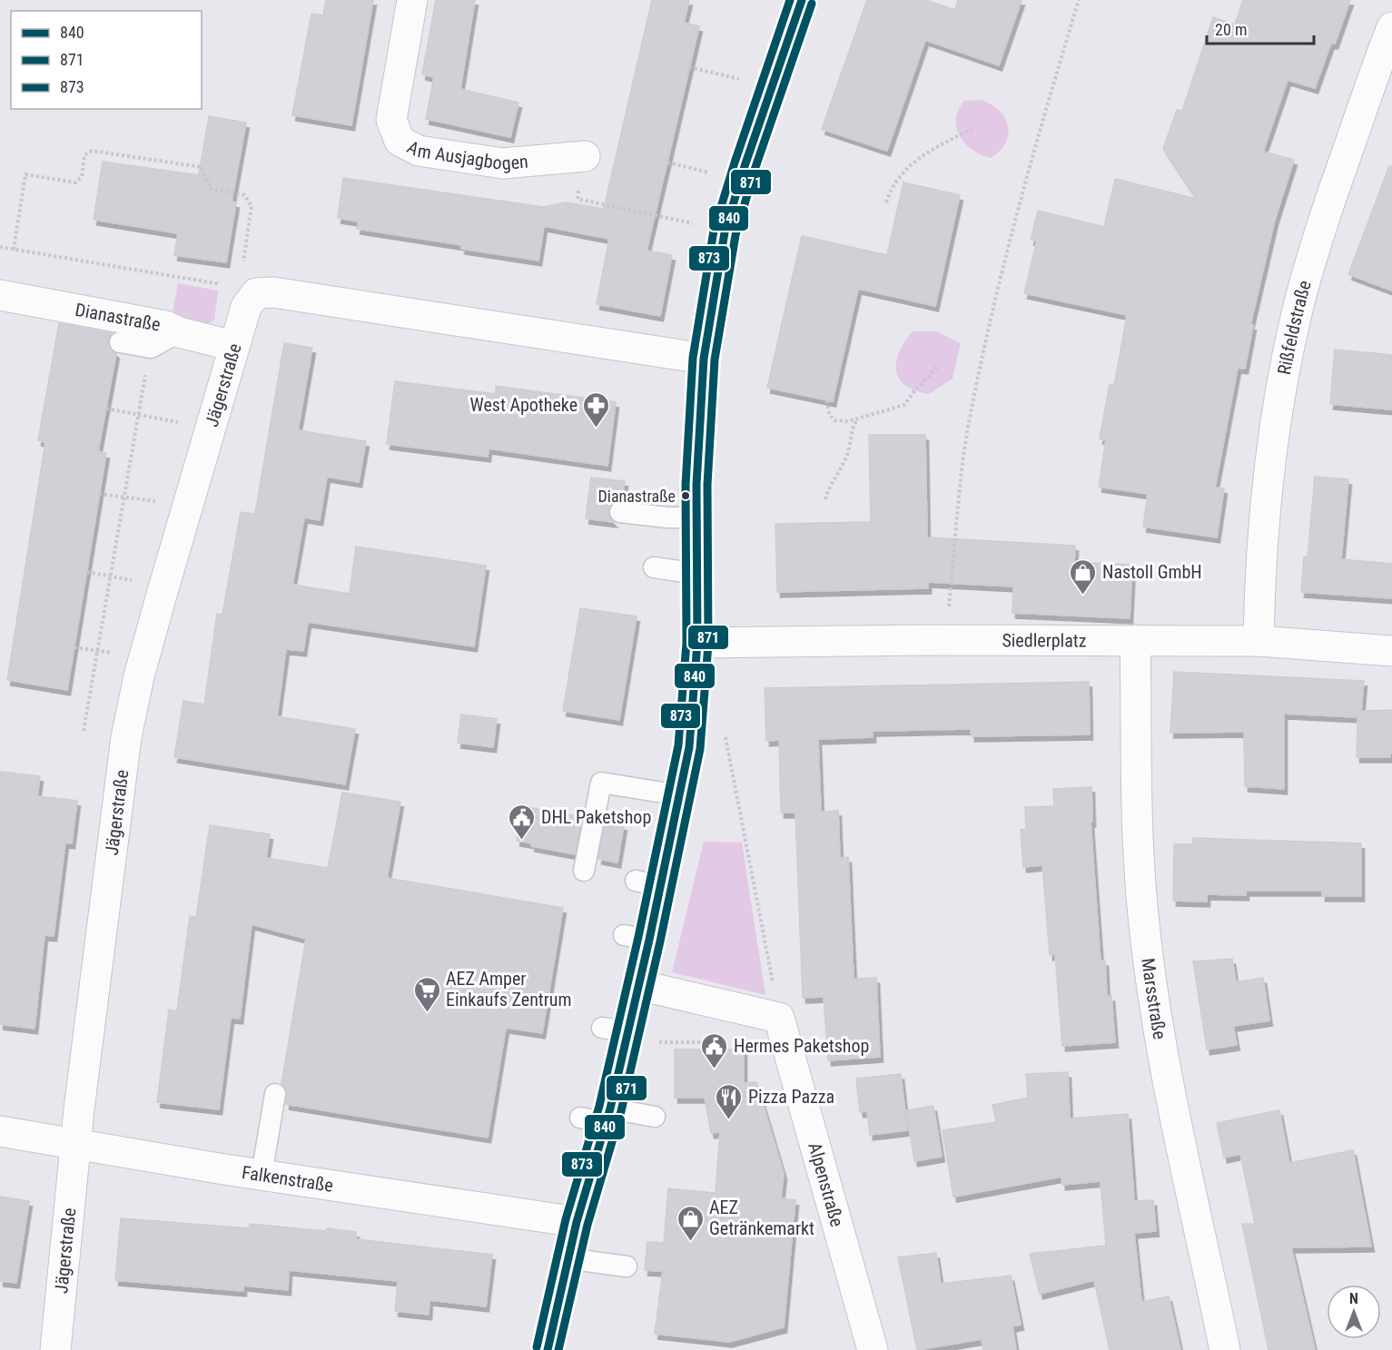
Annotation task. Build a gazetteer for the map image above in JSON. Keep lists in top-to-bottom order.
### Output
{
  "streets": {
    "street": [
      "Am Ausjagbogen",
      "Dianastraße",
      "Rißfeldstraße",
      "Jägerstraße",
      "Siedlerplatz",
      "Marsstraße",
      "Falkenstraße",
      "Alpenstraße"
    ]
  },
  "crossings": [
    ["Dianastraße", "Jägerstraße"],
    ["Rißfeldstraße", "Siedlerplatz"],
    ["Jägerstraße", "Falkenstraße"],
    ["Siedlerplatz", "Marsstraße"]
  ],
  "places": {
    "pharmacy": ["West Apotheke"],
    "other": ["Dianastraße"],
    "shop": ["Nastoll GmbH", "AEZ Getränkemarkt"],
    "public building": ["DHL Paketshop", "Hermes Paketshop"],
    "supermarket": ["AEZ Amper Einkaufs Zentrum"],
    "restaurant": ["Pizza Pazza"]
  },
  "lines": ["transit line 840", "transit line 873", "transit line 871"],
  "legend": ["840", "871", "873"],
  "scale_bar": "20 m",
  "north": "top"
}
